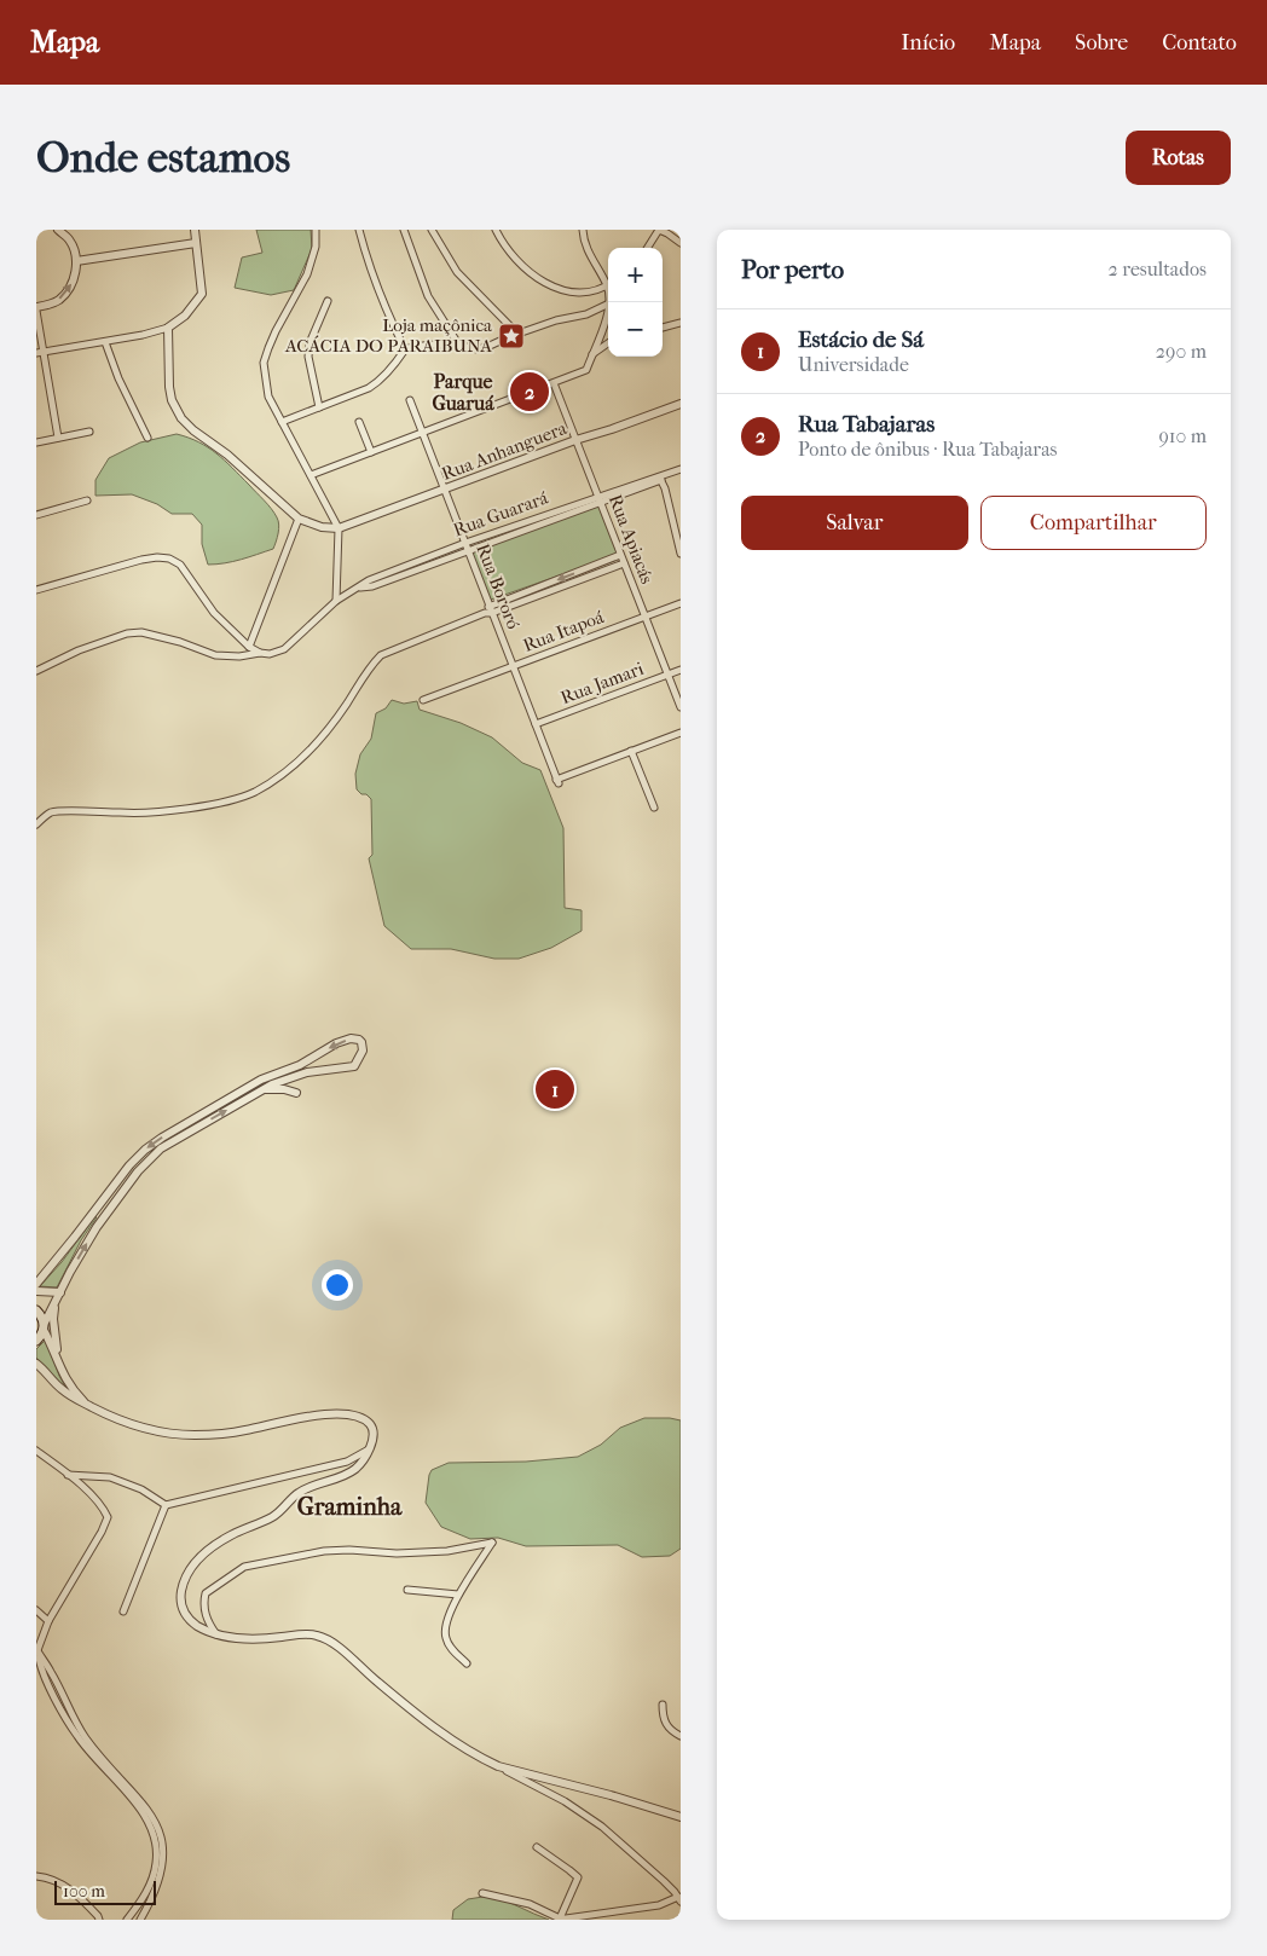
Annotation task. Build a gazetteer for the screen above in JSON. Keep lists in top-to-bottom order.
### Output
{
  "streets": {
    "street": [
      "Rua Anhanguera",
      "Rua Guarará",
      "Rua Apiacás",
      "Rua Bororó",
      "Rua Itapoá",
      "Rua Jamari"
    ]
  },
  "crossings": [
    ["Rua Anhanguera", "Rua Apiacás"],
    ["Rua Anhanguera", "Rua Bororó"],
    ["Rua Guarará", "Rua Apiacás"],
    ["Rua Guarará", "Rua Bororó"],
    ["Rua Apiacás", "Rua Itapoá"],
    ["Rua Apiacás", "Rua Jamari"],
    ["Rua Bororó", "Rua Itapoá"],
    ["Rua Bororó", "Rua Jamari"]
  ],
  "districts": ["Parque Guaruá", "Graminha"],
  "places": {
    "place": ["Loja maçônica ACÁCIA DO PARAIBUNA"]
  },
  "scale_bar": "100 m",
  "page": {
    "header": "Mapa",
    "nav": [
      "Início",
      "Mapa",
      "Sobre",
      "Contato"
    ],
    "buttons": [
      "Rotas",
      ["Salvar", "Compartilhar"]
    ],
    "title": "Onde estamos",
    "heading": ["Por perto", "2 resultados"],
    "map_buttons": ["+", "−"],
    "list": [
      {
        "mark": "1",
        "name": "Estácio de Sá",
        "note": "Universidade",
        "value": "290 m"
      },
      {
        "mark": "2",
        "name": "Rua Tabajaras",
        "note": "Ponto de ônibus · Rua Tabajaras",
        "value": "910 m"
      }
    ],
    "pins": ["2", "1"],
    "scale": "100 m"
  }
}
